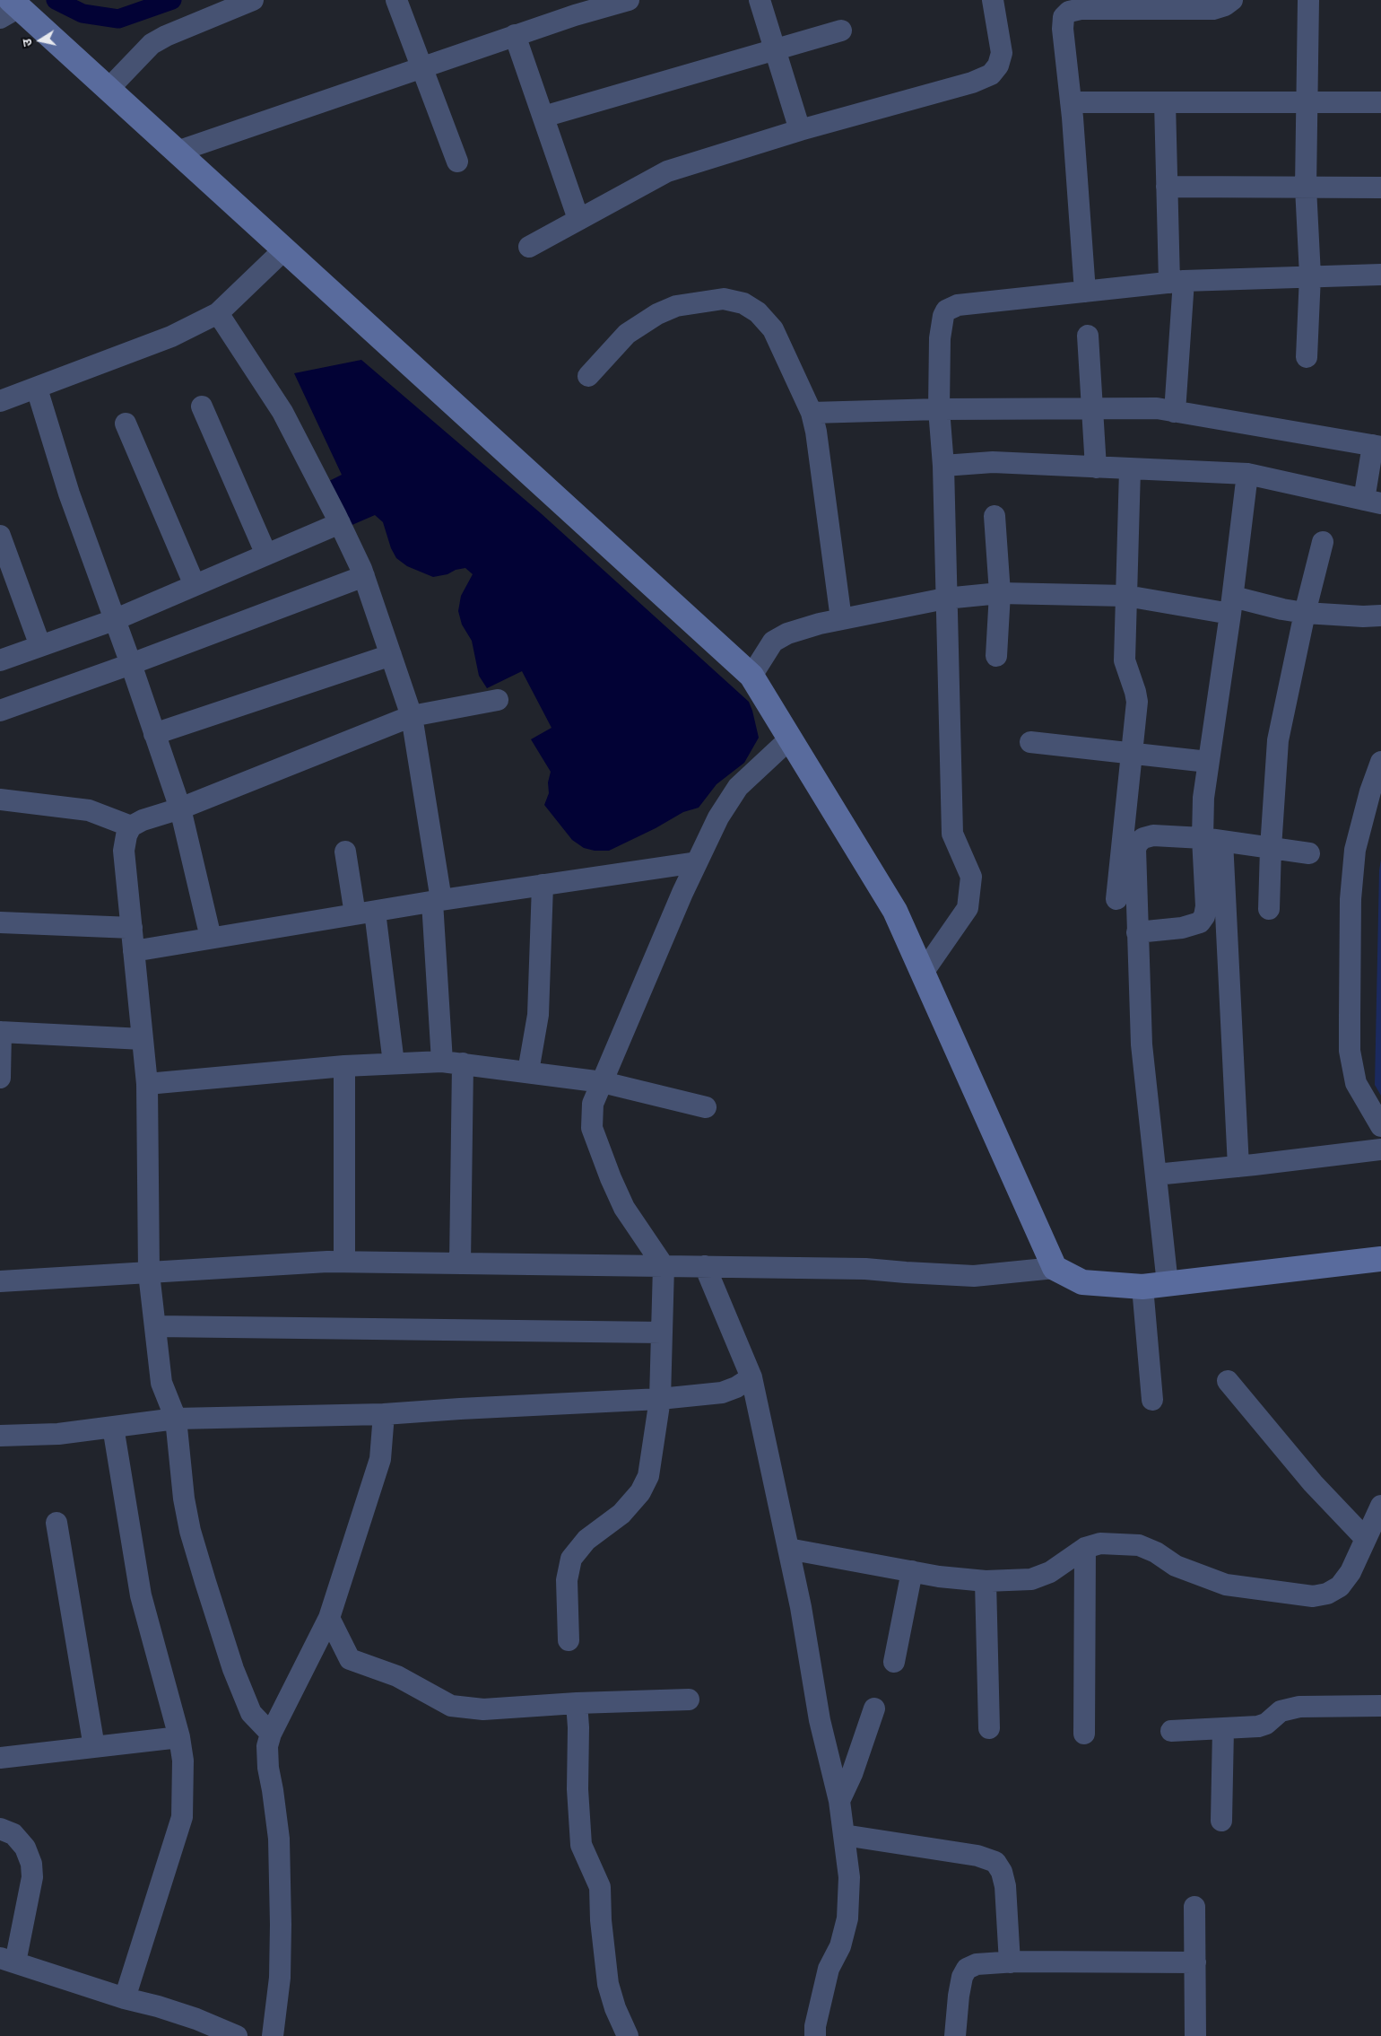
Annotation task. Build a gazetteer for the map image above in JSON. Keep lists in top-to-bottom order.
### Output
{
  "north": "left"
}
